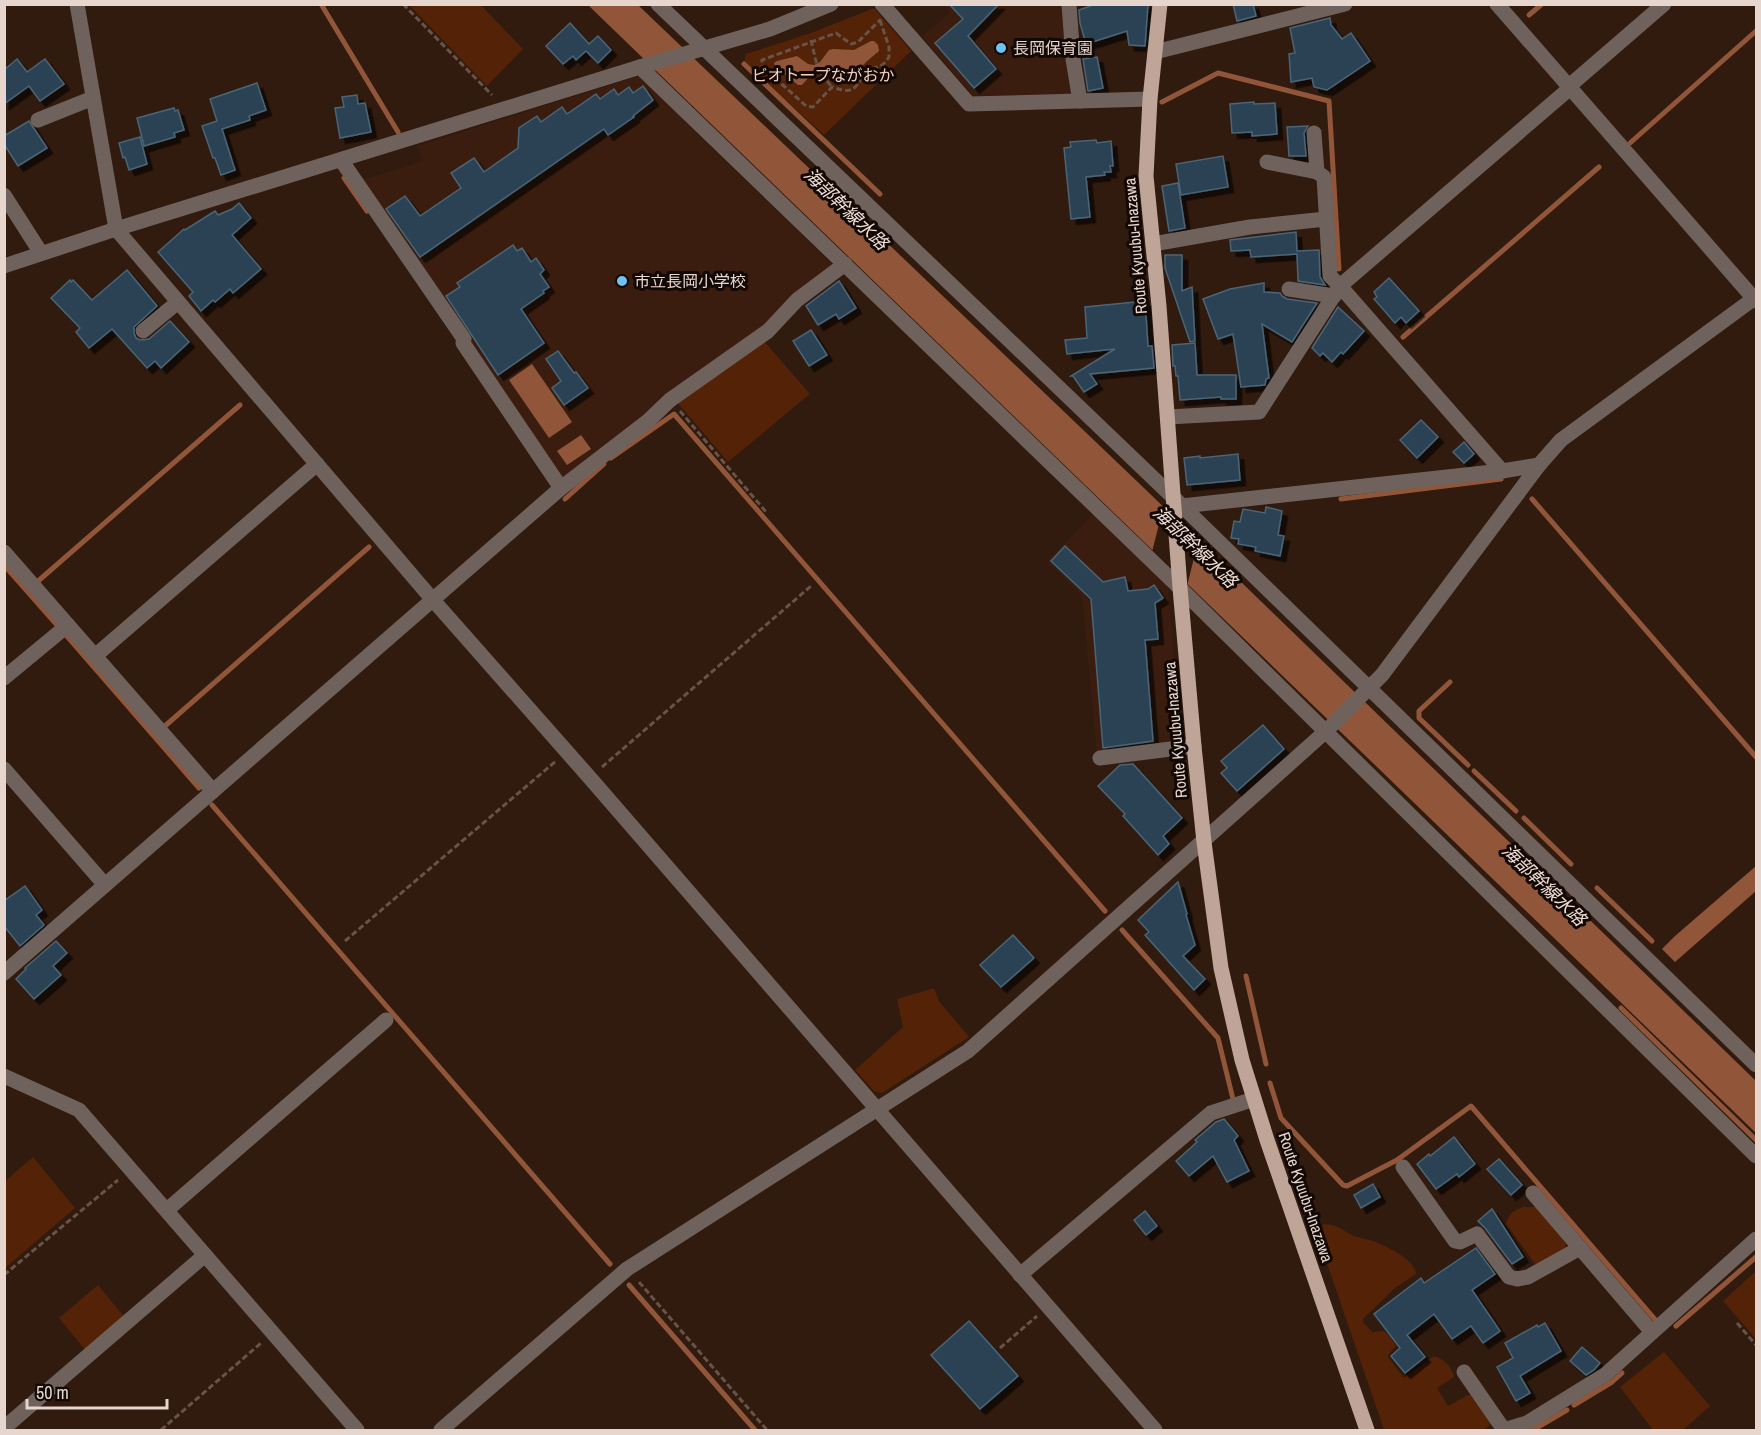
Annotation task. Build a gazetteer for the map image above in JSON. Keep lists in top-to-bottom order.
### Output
{
  "streets": {
    "main road": ["Route Kyuubu-Inazawa"]
  },
  "water": ["海部幹線水路"],
  "parks": ["ビオトープながおか"],
  "places": ["長岡保育園", "市立長岡小学校"],
  "scale_bar": "50 m"
}
